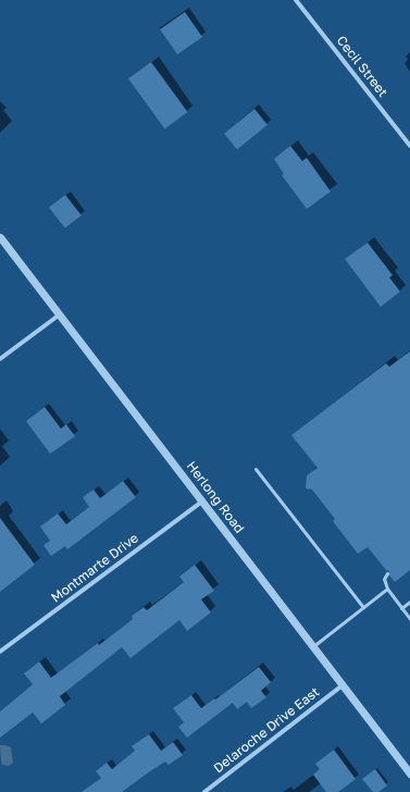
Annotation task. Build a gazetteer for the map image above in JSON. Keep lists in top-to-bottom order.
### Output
{
  "streets": {
    "street": [
      "Cecil Street",
      "Herlong Road",
      "Montmarte Drive",
      "Delaroche Drive East"
    ]
  },
  "crossings": [
    ["Herlong Road", "Montmarte Drive"],
    ["Herlong Road", "Delaroche Drive East"]
  ]
}
